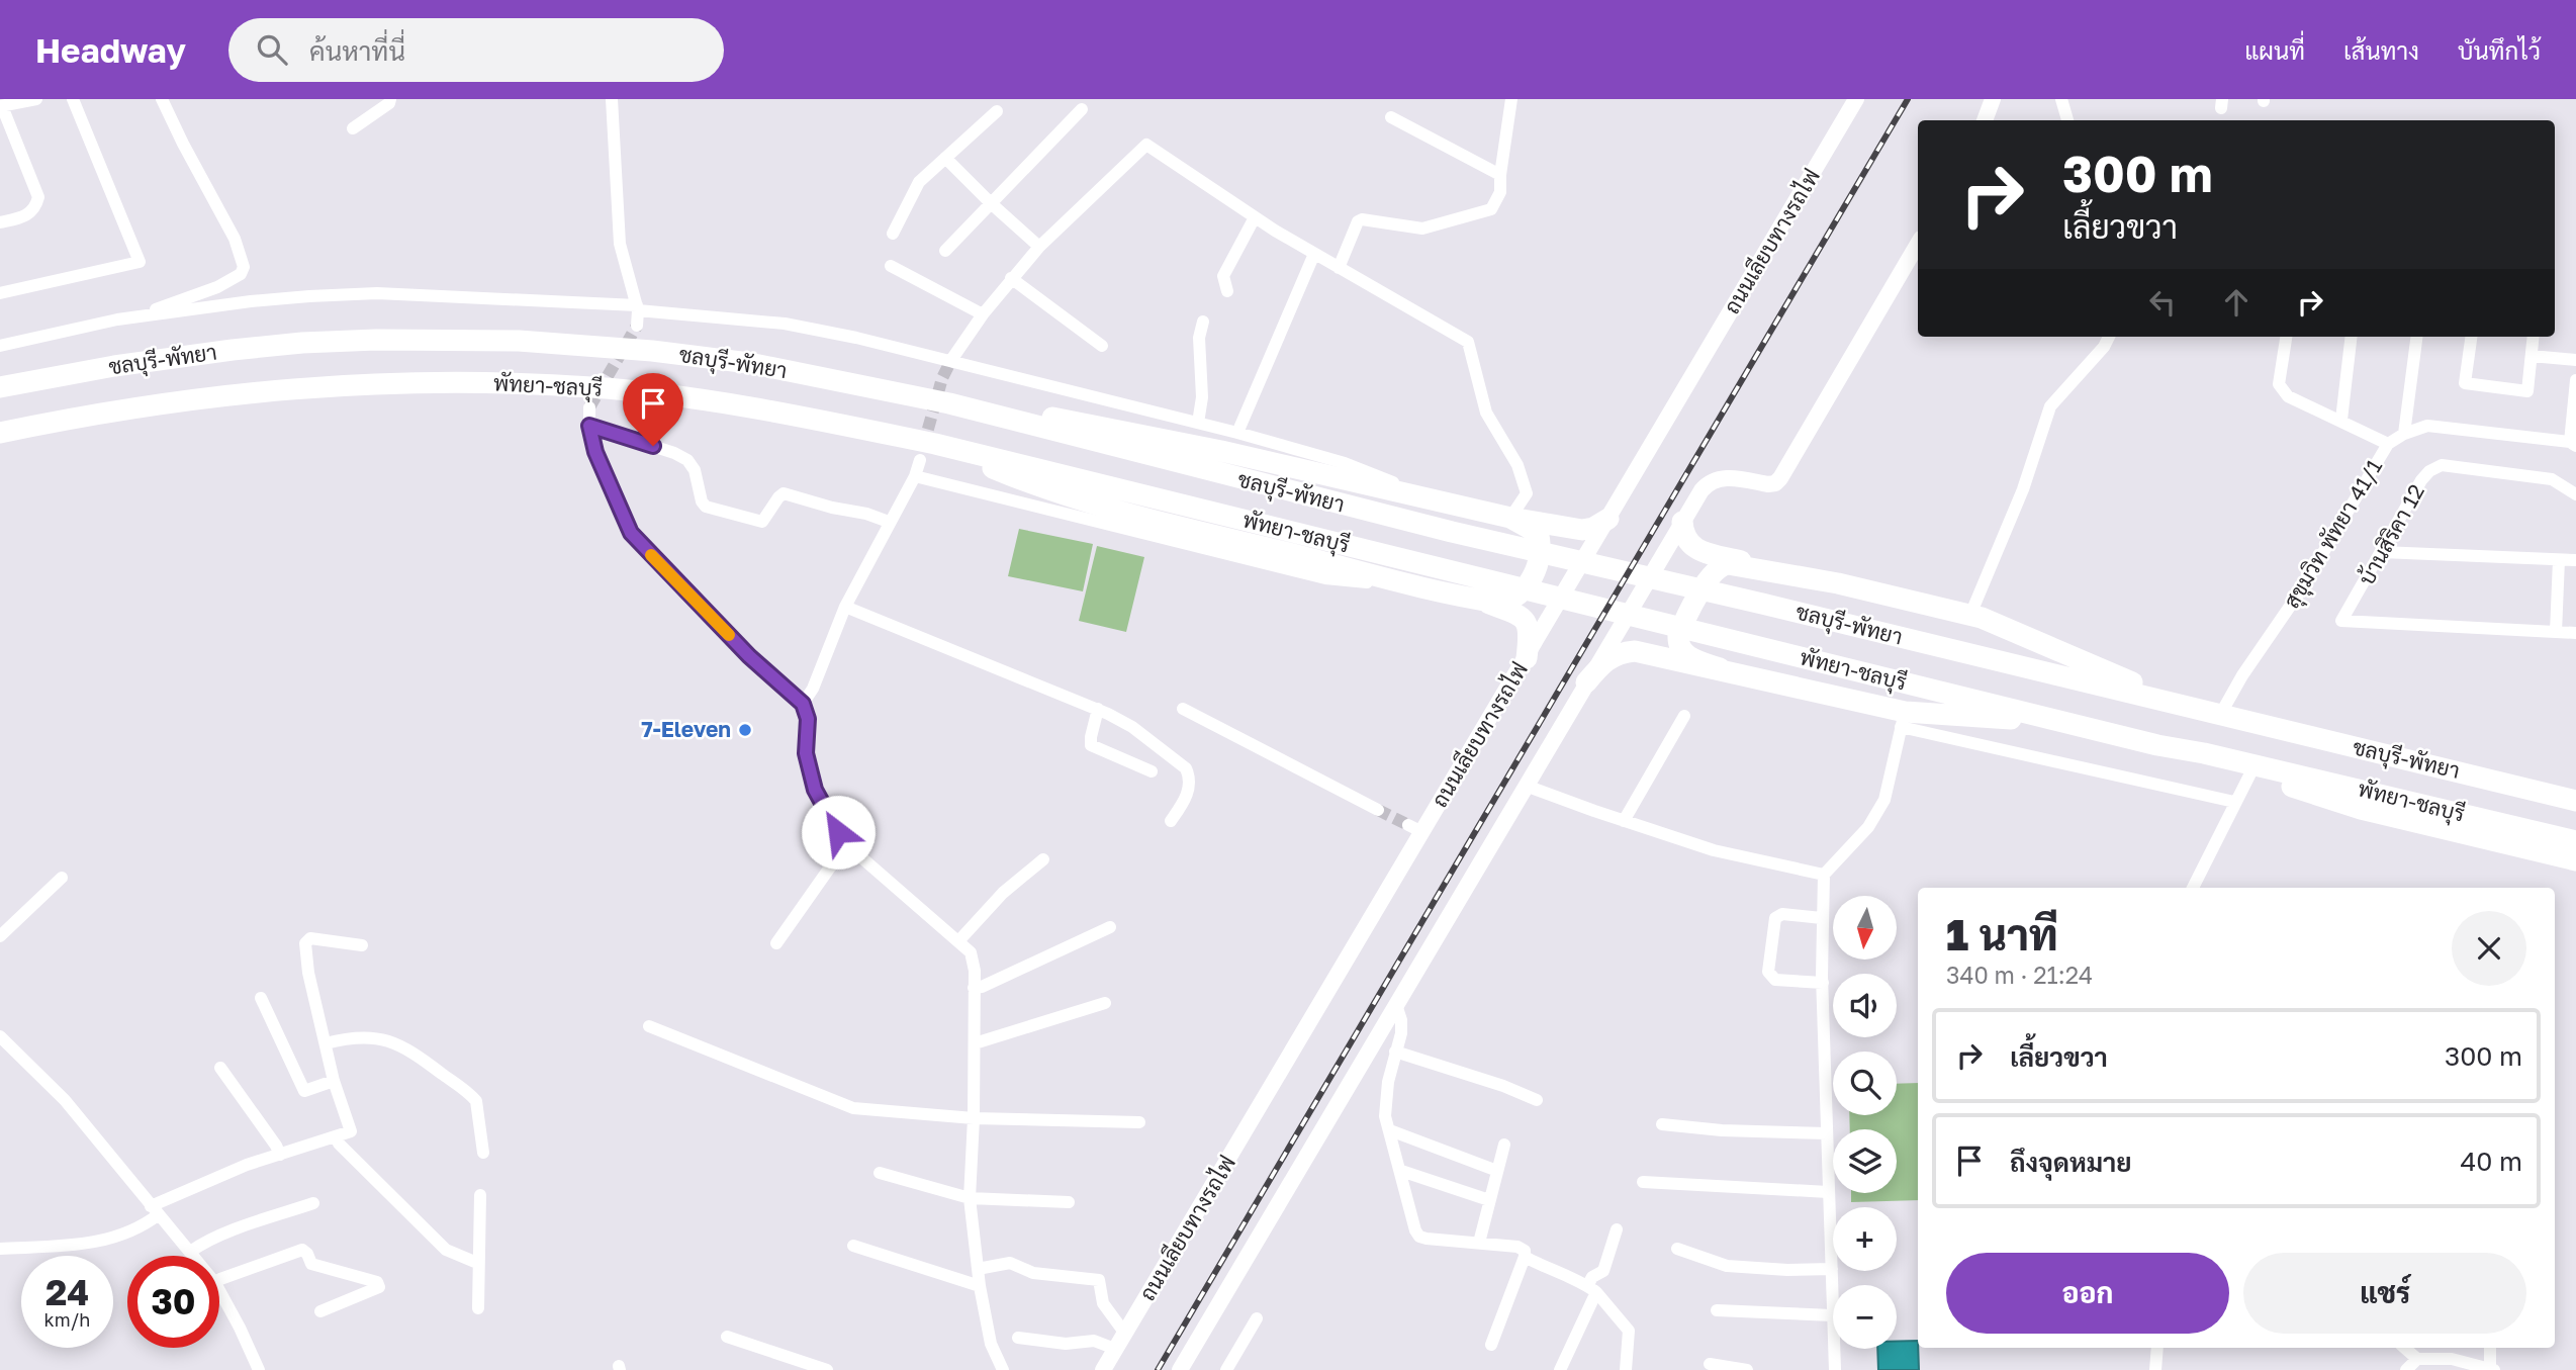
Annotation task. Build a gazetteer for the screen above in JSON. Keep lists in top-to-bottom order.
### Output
{
  "streets": {
    "highway": ["ชลบุรี-พัทยา", "พัทยา-ชลบุรี"],
    "street": ["ถนนเลียบทางรถไฟ", "สุขุมวิท พัทยา 41/1", "บ้านสิริคา 12"]
  },
  "crossings": [
    ["ชลบุรี-พัทยา", "สุขุมวิท พัทยา 41/1"]
  ],
  "places": ["7-Eleven"],
  "north": "bottom",
  "page": {
    "header": "Headway",
    "search": "ค้นหาที่นี่",
    "nav": ["แผนที่", "เส้นทาง", "บันทึกไว้"],
    "turn": ["300 m", "เลี้ยวขวา"],
    "heading": ["1 นาที", "340 m · 21:24"],
    "map_buttons": ["+", "−"],
    "list": [
      {
        "name": "เลี้ยวขวา",
        "value": "300 m"
      },
      {
        "name": "ถึงจุดหมาย",
        "value": "40 m"
      }
    ],
    "buttons": ["ออก", "แชร์"],
    "speed": "24 km/h",
    "limit": "30"
  }
}
